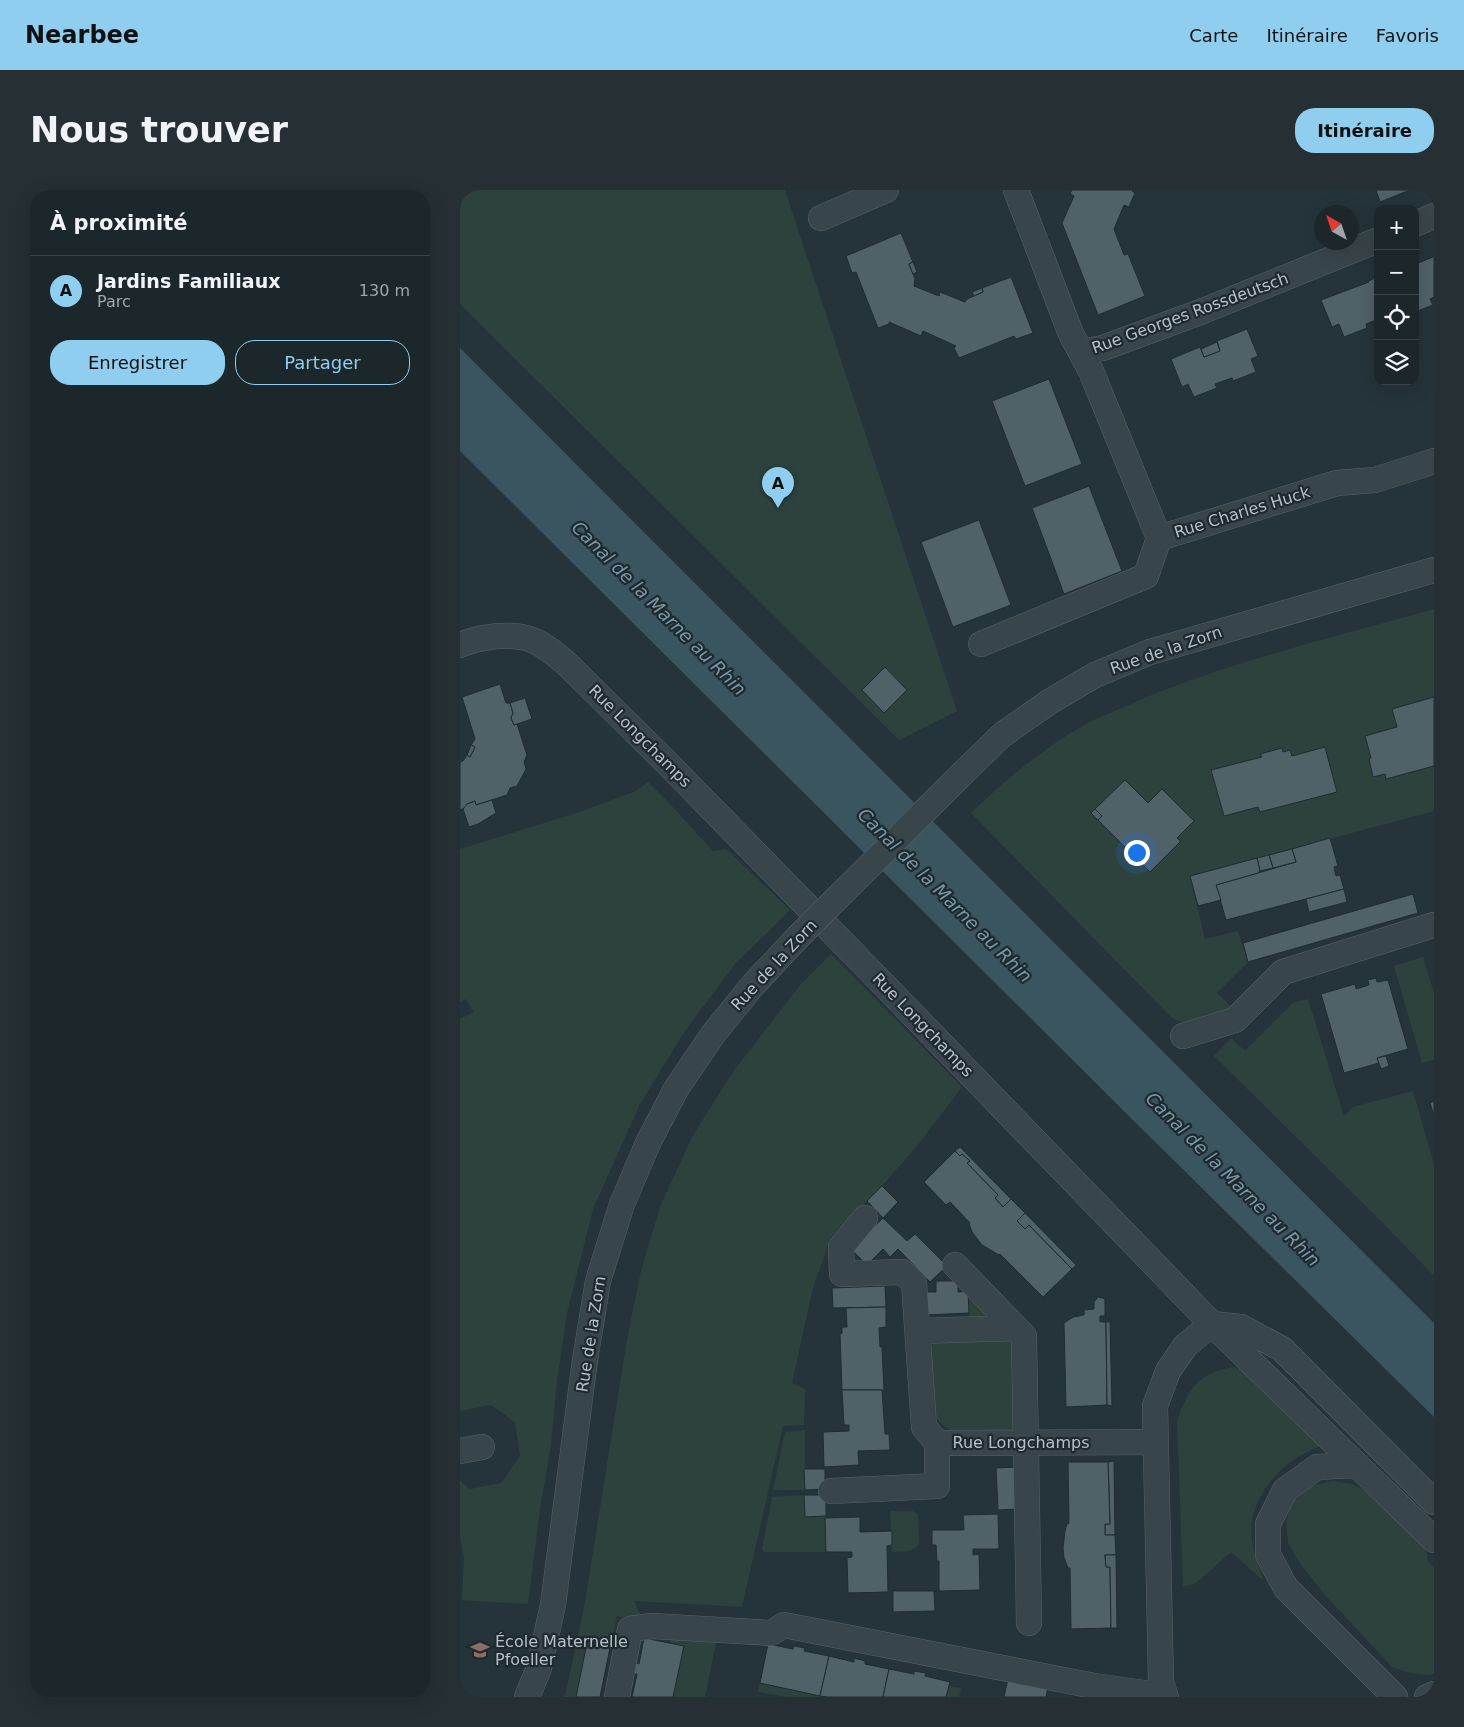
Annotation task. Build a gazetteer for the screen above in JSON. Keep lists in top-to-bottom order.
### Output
{
  "streets": {
    "street": [
      "Rue Georges Rossdeutsch",
      "Rue Charles Huck",
      "Rue de la Zorn",
      "Rue Longchamps"
    ]
  },
  "crossings": [
    ["Rue Georges Rossdeutsch", "Rue Charles Huck"]
  ],
  "water": ["Canal de la Marne au Rhin"],
  "places": {
    "school or university": ["École Maternelle Pfoeller"]
  },
  "north": "top left",
  "page": {
    "header": "Nearbee",
    "nav": ["Carte", "Itinéraire", "Favoris"],
    "buttons": [
      "Itinéraire",
      ["Enregistrer", "Partager"]
    ],
    "title": "Nous trouver",
    "heading": "À proximité",
    "map_buttons": ["+", "−"],
    "list": [
      {
        "mark": "A",
        "name": "Jardins Familiaux",
        "note": "Parc",
        "value": "130 m"
      }
    ],
    "pins": "A"
  }
}
